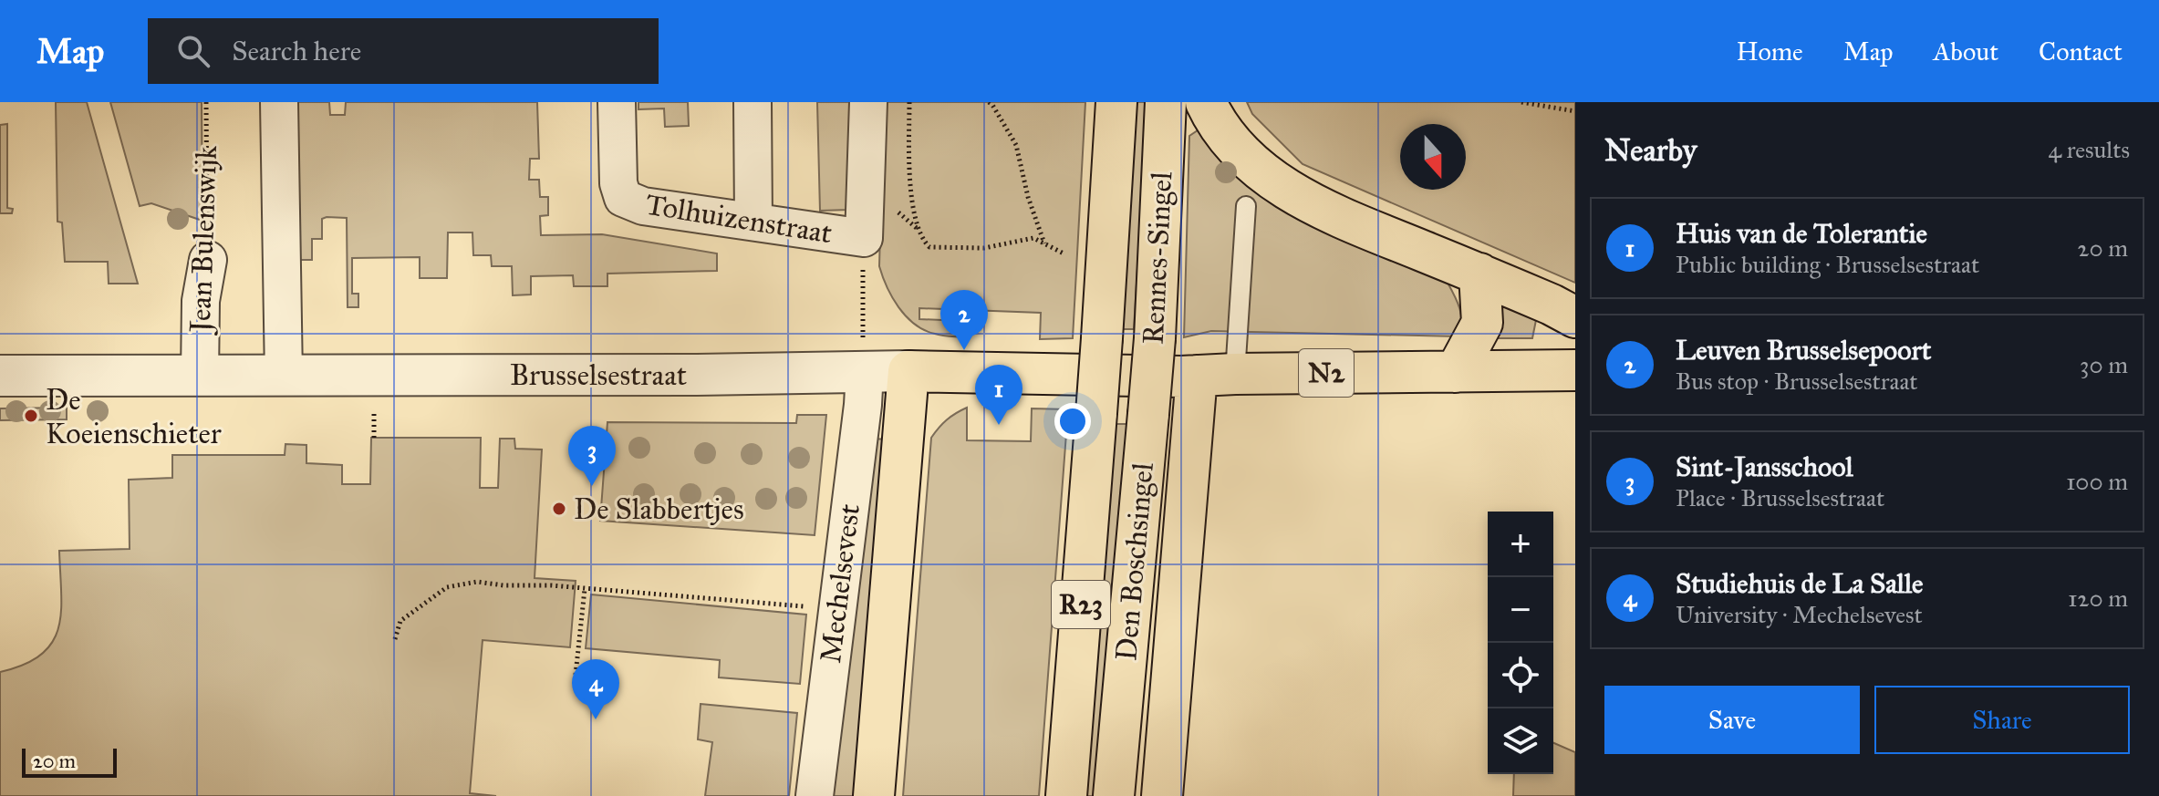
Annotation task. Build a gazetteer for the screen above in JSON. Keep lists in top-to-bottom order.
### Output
{
  "streets": {
    "main road": [
      "Rennes-Singel",
      "N2",
      "Brusselsestraat",
      "Den Boschsingel",
      "R23"
    ],
    "street": ["Tolhuizenstraat", "Jean Bulenswijk", "Mechelsevest"]
  },
  "crossings": [
    ["Jean Bulenswijk", "Brusselsestraat"],
    ["Rennes-Singel", "Den Boschsingel"],
    ["N2", "Brusselsestraat"],
    ["Brusselsestraat", "Mechelsevest"]
  ],
  "places": ["De Koeienschieter", "De Slabbertjes"],
  "scale_bar": "20 m",
  "north": "bottom",
  "page": {
    "header": "Map",
    "search": "Search here",
    "nav": [
      "Home",
      "Map",
      "About",
      "Contact"
    ],
    "heading": ["Nearby", "4 results"],
    "list": [
      {
        "mark": "1",
        "name": "Huis van de Tolerantie",
        "note": "Public building · Brusselsestraat",
        "value": "20 m"
      },
      {
        "mark": "2",
        "name": "Leuven Brusselsepoort",
        "note": "Bus stop · Brusselsestraat",
        "value": "30 m"
      },
      {
        "mark": "3",
        "name": "Sint-Jansschool",
        "note": "Place · Brusselsestraat",
        "value": "100 m"
      },
      {
        "mark": "4",
        "name": "Studiehuis de La Salle",
        "note": "University · Mechelsevest",
        "value": "120 m"
      }
    ],
    "pins": [
      "2",
      "1",
      "3",
      "4"
    ],
    "map_buttons": ["+", "−"],
    "buttons": ["Save", "Share"],
    "scale": "20 m"
  }
}
